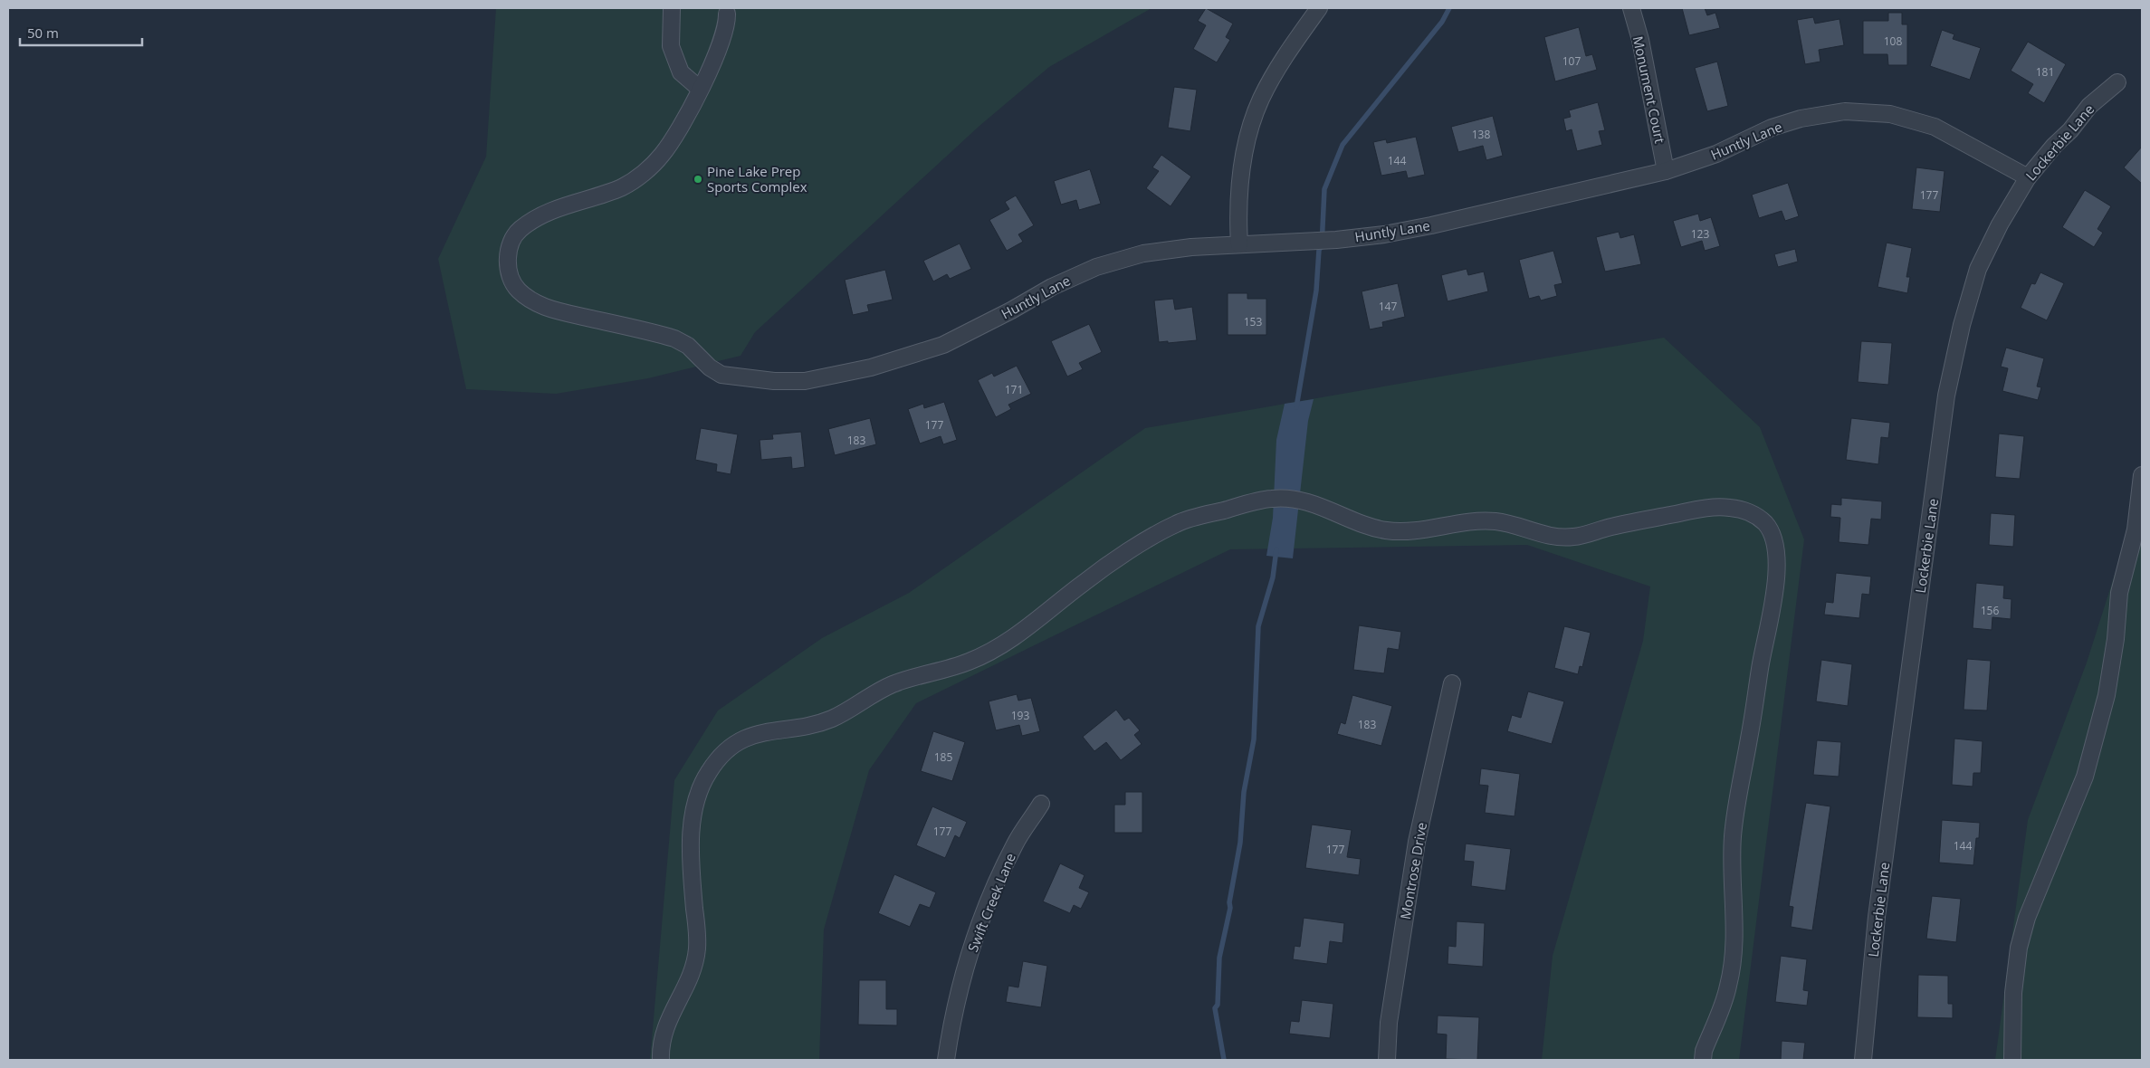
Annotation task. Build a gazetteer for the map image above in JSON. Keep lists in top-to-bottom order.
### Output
{
  "streets": {
    "street": [
      "Monument Court",
      "Huntly Lane",
      "Lockerbie Lane",
      "Montrose Drive",
      "Swift Creek Lane"
    ]
  },
  "crossings": [
    ["Monument Court", "Huntly Lane"],
    ["Huntly Lane", "Lockerbie Lane"]
  ],
  "places": ["Pine Lake Prep Sports Complex"],
  "house_numbers": [
    "108",
    "107",
    "181",
    "138",
    "144",
    "177",
    "123",
    "147",
    "153",
    "171",
    "177",
    "183",
    "156",
    "193",
    "183",
    "185",
    "177",
    "144",
    "177"
  ],
  "scale_bar": "50 m"
}
